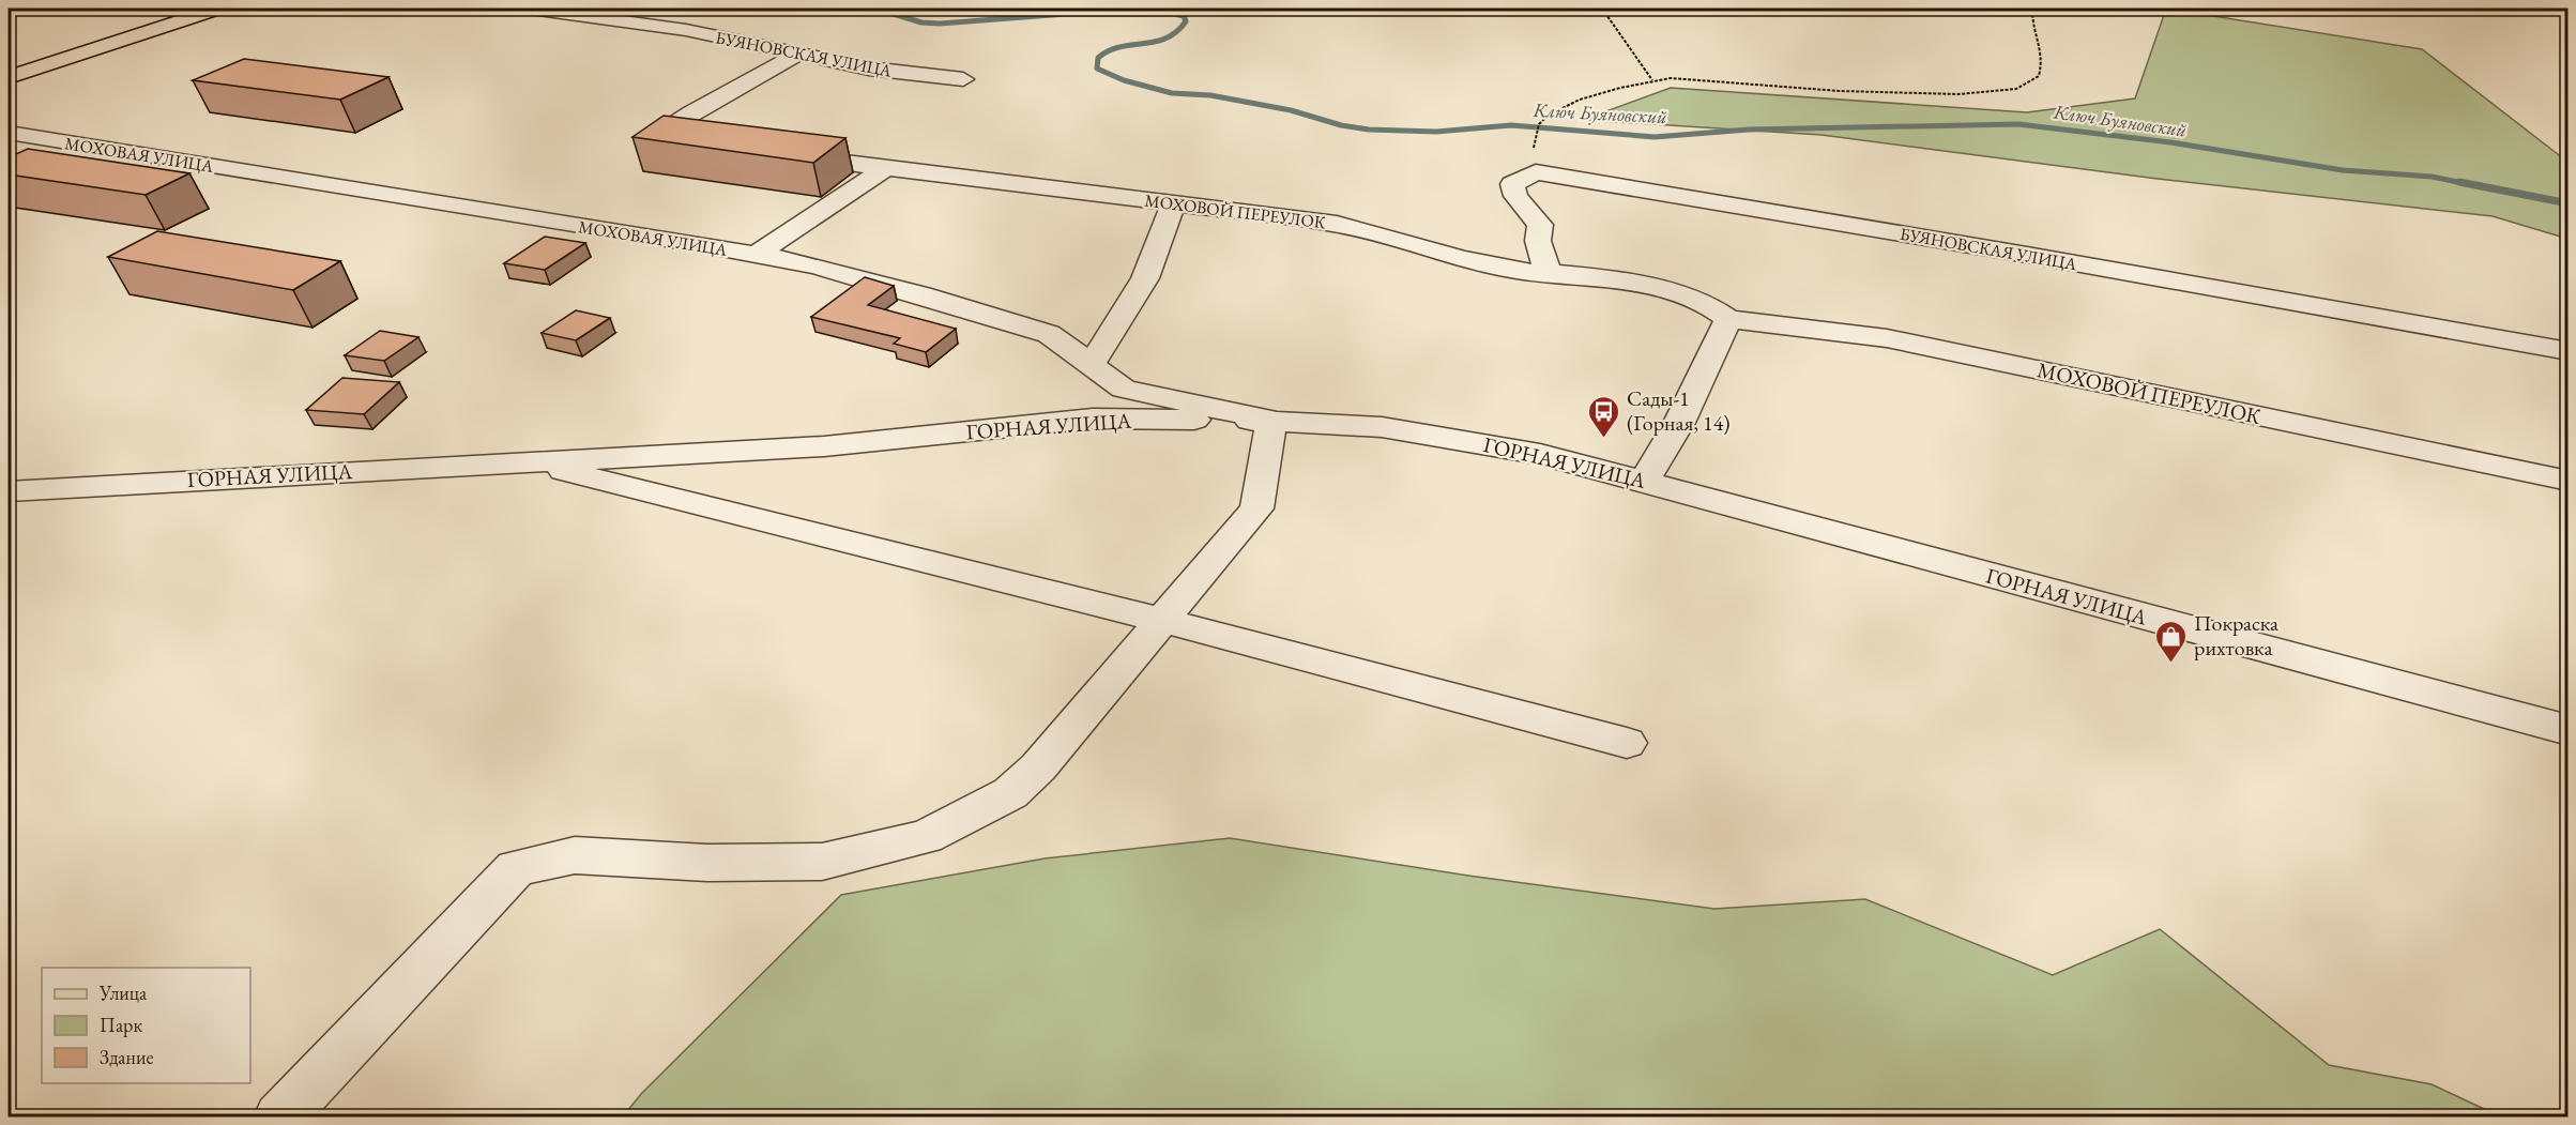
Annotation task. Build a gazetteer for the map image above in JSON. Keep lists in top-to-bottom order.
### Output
{
  "streets": {
    "street": [
      "БУЯНОВСКАЯ УЛИЦА",
      "МОХОВАЯ УЛИЦА",
      "МОХОВОЙ ПЕРЕУЛОК",
      "ГОРНАЯ УЛИЦА"
    ]
  },
  "crossings": [
    ["МОХОВАЯ УЛИЦА", "ГОРНАЯ УЛИЦА"]
  ],
  "water": ["Ключ Буяновский"],
  "places": {
    "bus stop": ["Сады-1 (Горная, 14)"],
    "shop": ["Покраска рихтовка"]
  },
  "legend": ["Улица", "Парк", "Здание"]
}
